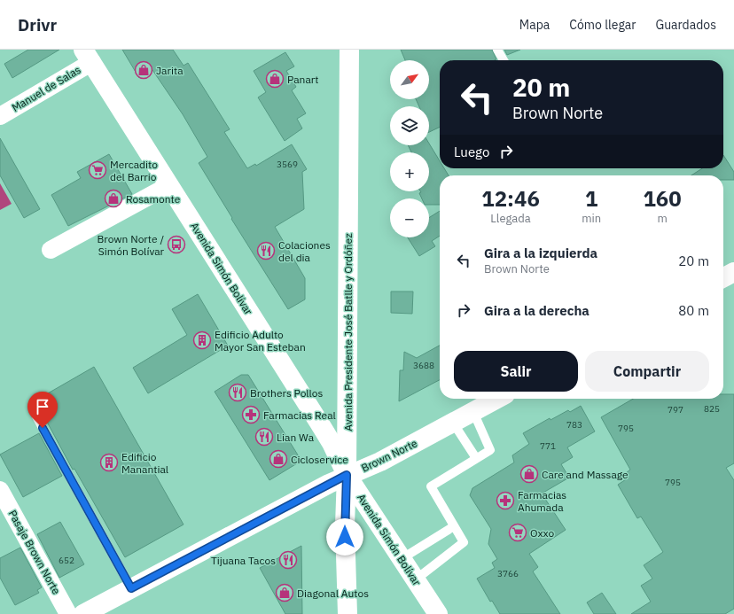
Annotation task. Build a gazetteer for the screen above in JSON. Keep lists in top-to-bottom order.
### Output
{
  "streets": {
    "street": [
      "Manuel de Salas",
      "Avenida Simón Bolívar",
      "Avenida Presidente José Batlle y Ordóñez",
      "Brown Norte",
      "Pasaje Brown Norte"
    ]
  },
  "crossings": [
    ["Manuel de Salas", "Avenida Simón Bolívar"],
    ["Avenida Simón Bolívar", "Avenida Presidente José Batlle y Ordóñez"],
    ["Avenida Simón Bolívar", "Brown Norte"],
    ["Avenida Presidente José Batlle y Ordóñez", "Brown Norte"]
  ],
  "places": {
    "shop": [
      "Jarita",
      "Panart",
      "Rosamonte",
      "Cicloservice",
      "Care and Massage",
      "Diagonal Autos"
    ],
    "supermarket": ["Mercadito del Barrio", "Oxxo"],
    "bus stop": ["Brown Norte / Simón Bolívar"],
    "restaurant": [
      "Colaciones del dia",
      "Brothers Pollos",
      "Lian Wa",
      "Tijuana Tacos"
    ],
    "building": ["Edificio Adulto Mayor San Esteban", "Edificio Manantial"],
    "pharmacy": ["Farmacias Real", "Farmacias Ahumada"]
  },
  "house_numbers": [
    "3569",
    "3688",
    "825",
    "797",
    "783",
    "795",
    "771",
    "795",
    "652",
    "3766"
  ],
  "north": "top right",
  "page": {
    "header": "Drivr",
    "nav": ["Mapa", "Cómo llegar", "Guardados"],
    "map_buttons": ["+", "−"],
    "turn": ["20 m", "Brown Norte"],
    "then": "Luego",
    "eta": [
      "12:46",
      "Llegada",
      "1",
      "min",
      "160",
      "m"
    ],
    "list": [
      {
        "name": "Gira a la izquierda",
        "note": "Brown Norte",
        "value": "20 m"
      },
      {
        "name": "Gira a la derecha",
        "value": "80 m"
      }
    ],
    "buttons": ["Salir", "Compartir"]
  }
}
